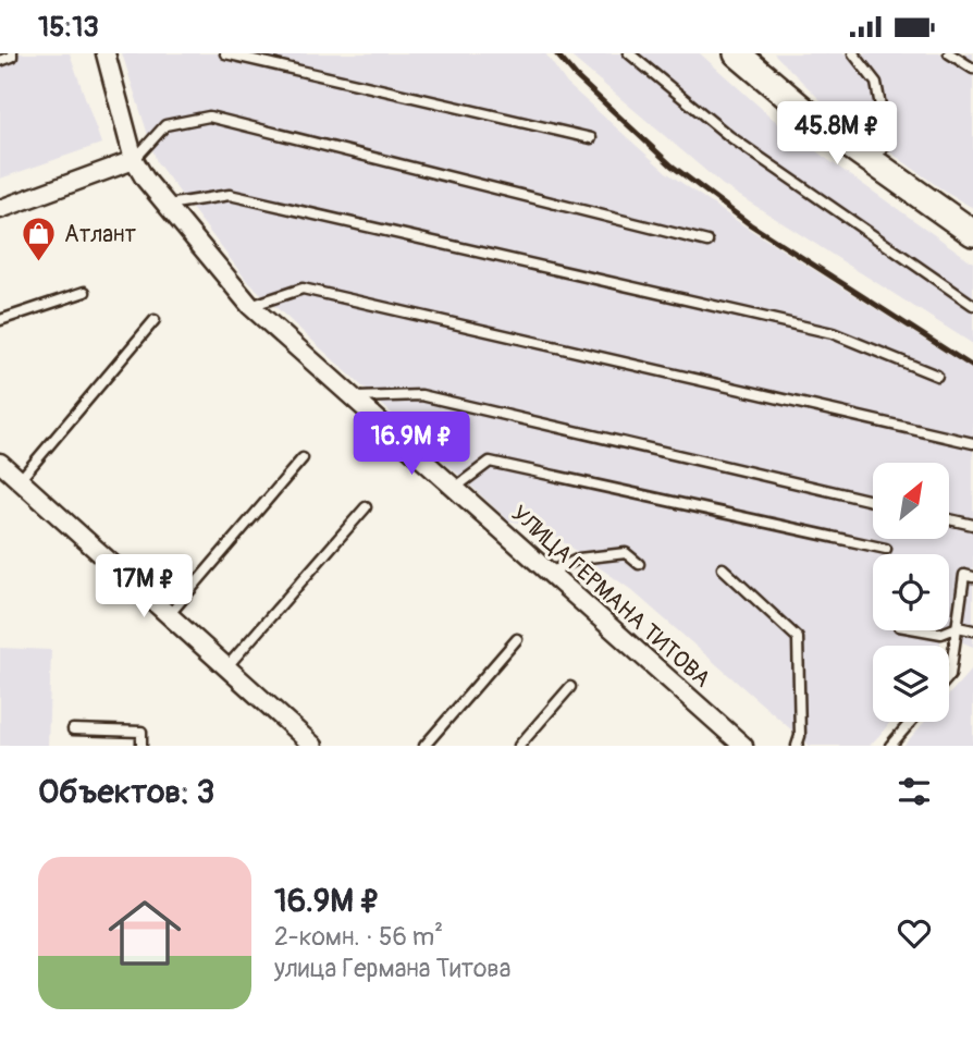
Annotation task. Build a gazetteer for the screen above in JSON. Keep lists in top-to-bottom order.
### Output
{
  "streets": {
    "street": ["УЛИЦА ГЕРМАНА ТИТОВА"]
  },
  "places": {
    "shop": ["Атлант"]
  },
  "north": "top right",
  "page": {
    "status": "15:13",
    "price": ["45.8M ₽", "16.9M ₽", "17M ₽"],
    "heading": "Объектов: 3",
    "list": [
      {
        "name": "16.9M ₽",
        "note": "2-комн. · 56 m² · улица Германа Титова"
      }
    ]
  }
}
